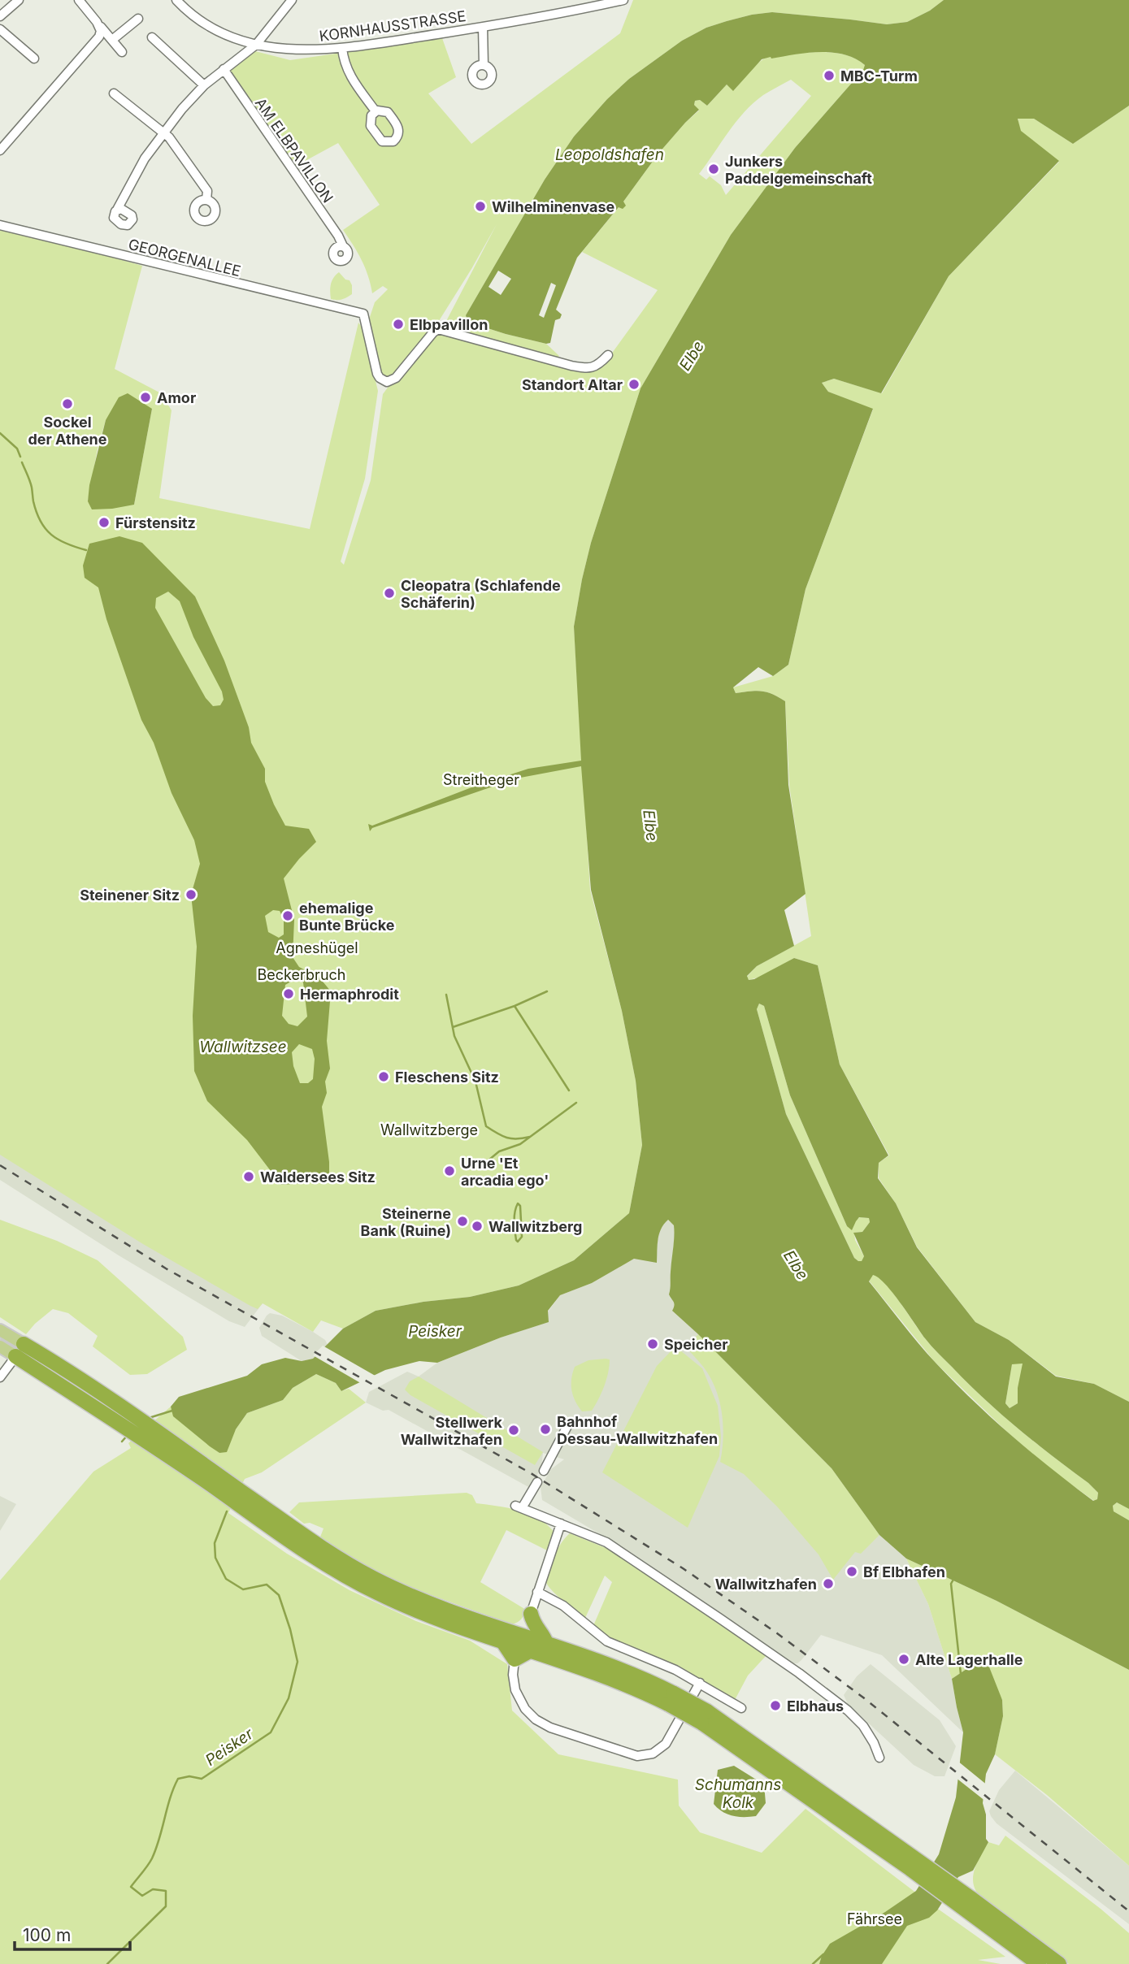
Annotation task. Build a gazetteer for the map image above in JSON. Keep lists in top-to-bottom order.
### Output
{
  "streets": {
    "street": ["KORNHAUSSTRASSE", "AM ELBPAVILLON", "GEORGENALLEE"]
  },
  "water": [
    "Leopoldshafen",
    "Elbe",
    "Wallwitzsee",
    "Peisker",
    "Schumanns Kolk"
  ],
  "parks": [
    "Streitheger",
    "Agneshügel",
    "Beckerbruch",
    "Wallwitzberge",
    "Fährsee"
  ],
  "places": [
    "MBC-Turm",
    "Junkers Paddelgemeinschaft",
    "Wilhelminenvase",
    "Elbpavillon",
    "Standort Altar",
    "Amor",
    "Sockel der Athene",
    "Fürstensitz",
    "Cleopatra (Schlafende Schäferin)",
    "Steinener Sitz",
    "ehemalige Bunte Brücke",
    "Hermaphrodit",
    "Fleschens Sitz",
    "Urne 'Et arcadia ego'",
    "Waldersees Sitz",
    "Steinerne Bank (Ruine)",
    "Wallwitzberg",
    "Speicher",
    "Bahnhof Dessau-Wallwitzhafen",
    "Stellwerk Wallwitzhafen",
    "Bf Elbhafen",
    "Wallwitzhafen",
    "Alte Lagerhalle",
    "Elbhaus"
  ],
  "scale_bar": "100 m"
}
